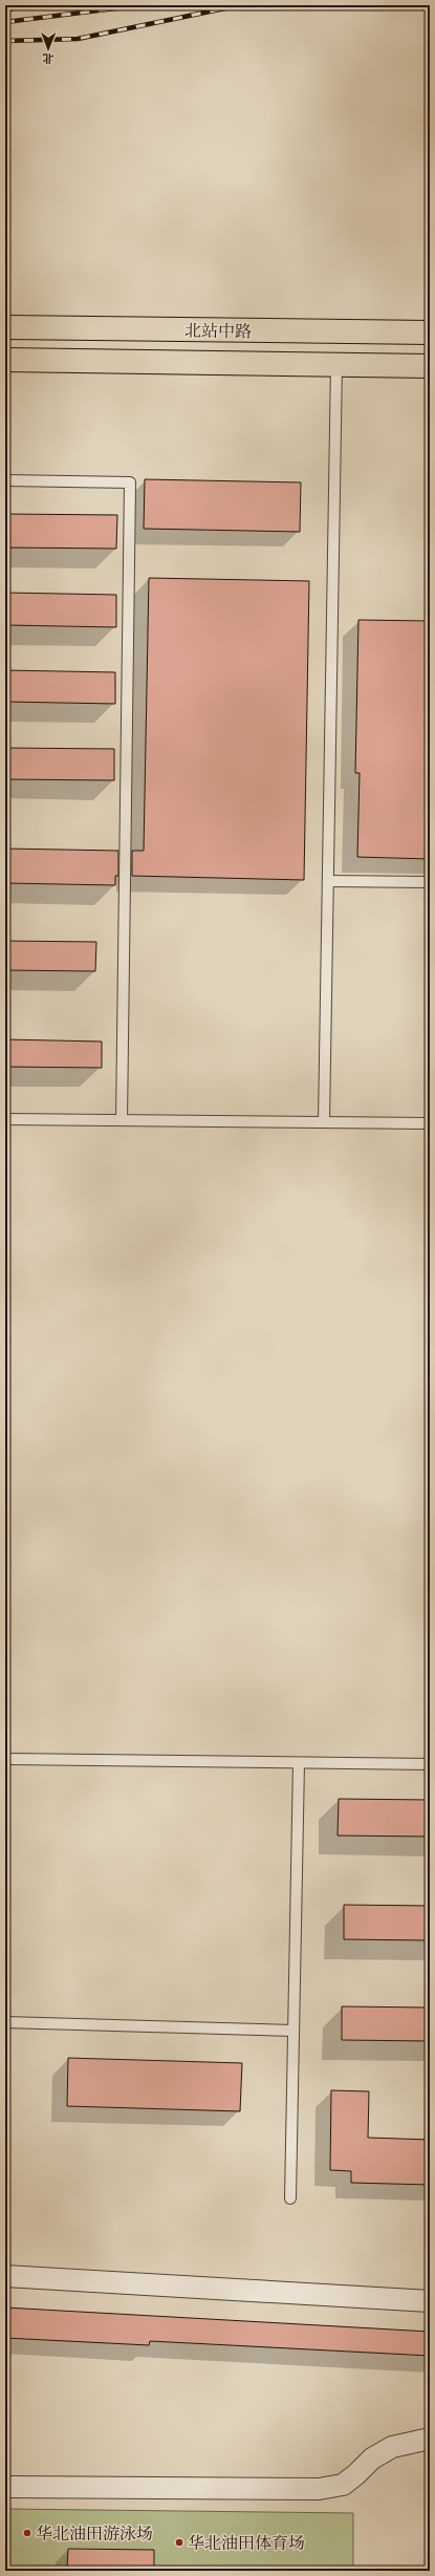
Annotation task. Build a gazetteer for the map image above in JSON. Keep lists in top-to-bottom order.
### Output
{
  "streets": {
    "main road": ["北站中路"]
  },
  "places": ["华北油田游泳场", "华北油田体育场"],
  "north": "bottom"
}
